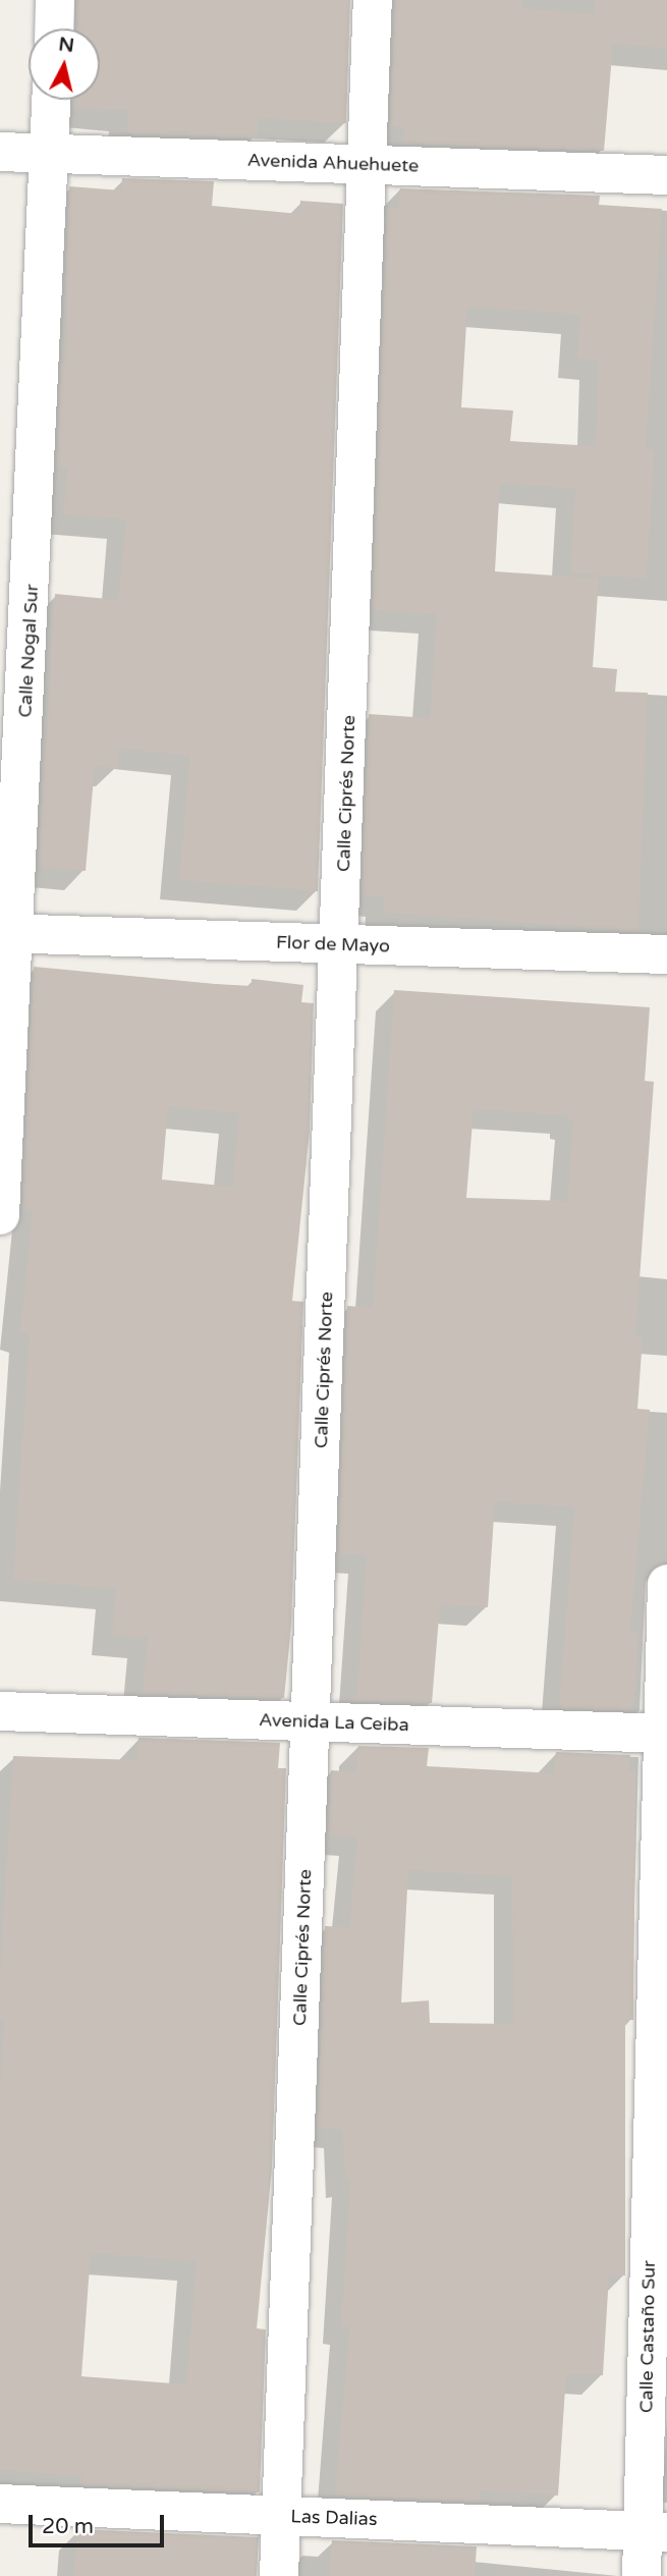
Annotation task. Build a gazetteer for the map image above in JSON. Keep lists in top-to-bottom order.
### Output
{
  "streets": {
    "street": [
      "Avenida Ahuehuete",
      "Calle Nogal Sur",
      "Calle Ciprés Norte",
      "Flor de Mayo",
      "Avenida La Ceiba",
      "Calle Castaño Sur",
      "Las Dalias"
    ]
  },
  "crossings": [
    ["Avenida Ahuehuete", "Calle Nogal Sur"],
    ["Avenida Ahuehuete", "Calle Ciprés Norte"],
    ["Calle Nogal Sur", "Flor de Mayo"],
    ["Calle Ciprés Norte", "Flor de Mayo"],
    ["Calle Ciprés Norte", "Avenida La Ceiba"],
    ["Calle Ciprés Norte", "Las Dalias"],
    ["Avenida La Ceiba", "Calle Castaño Sur"],
    ["Calle Castaño Sur", "Las Dalias"]
  ],
  "scale_bar": "20 m",
  "north": "top"
}
